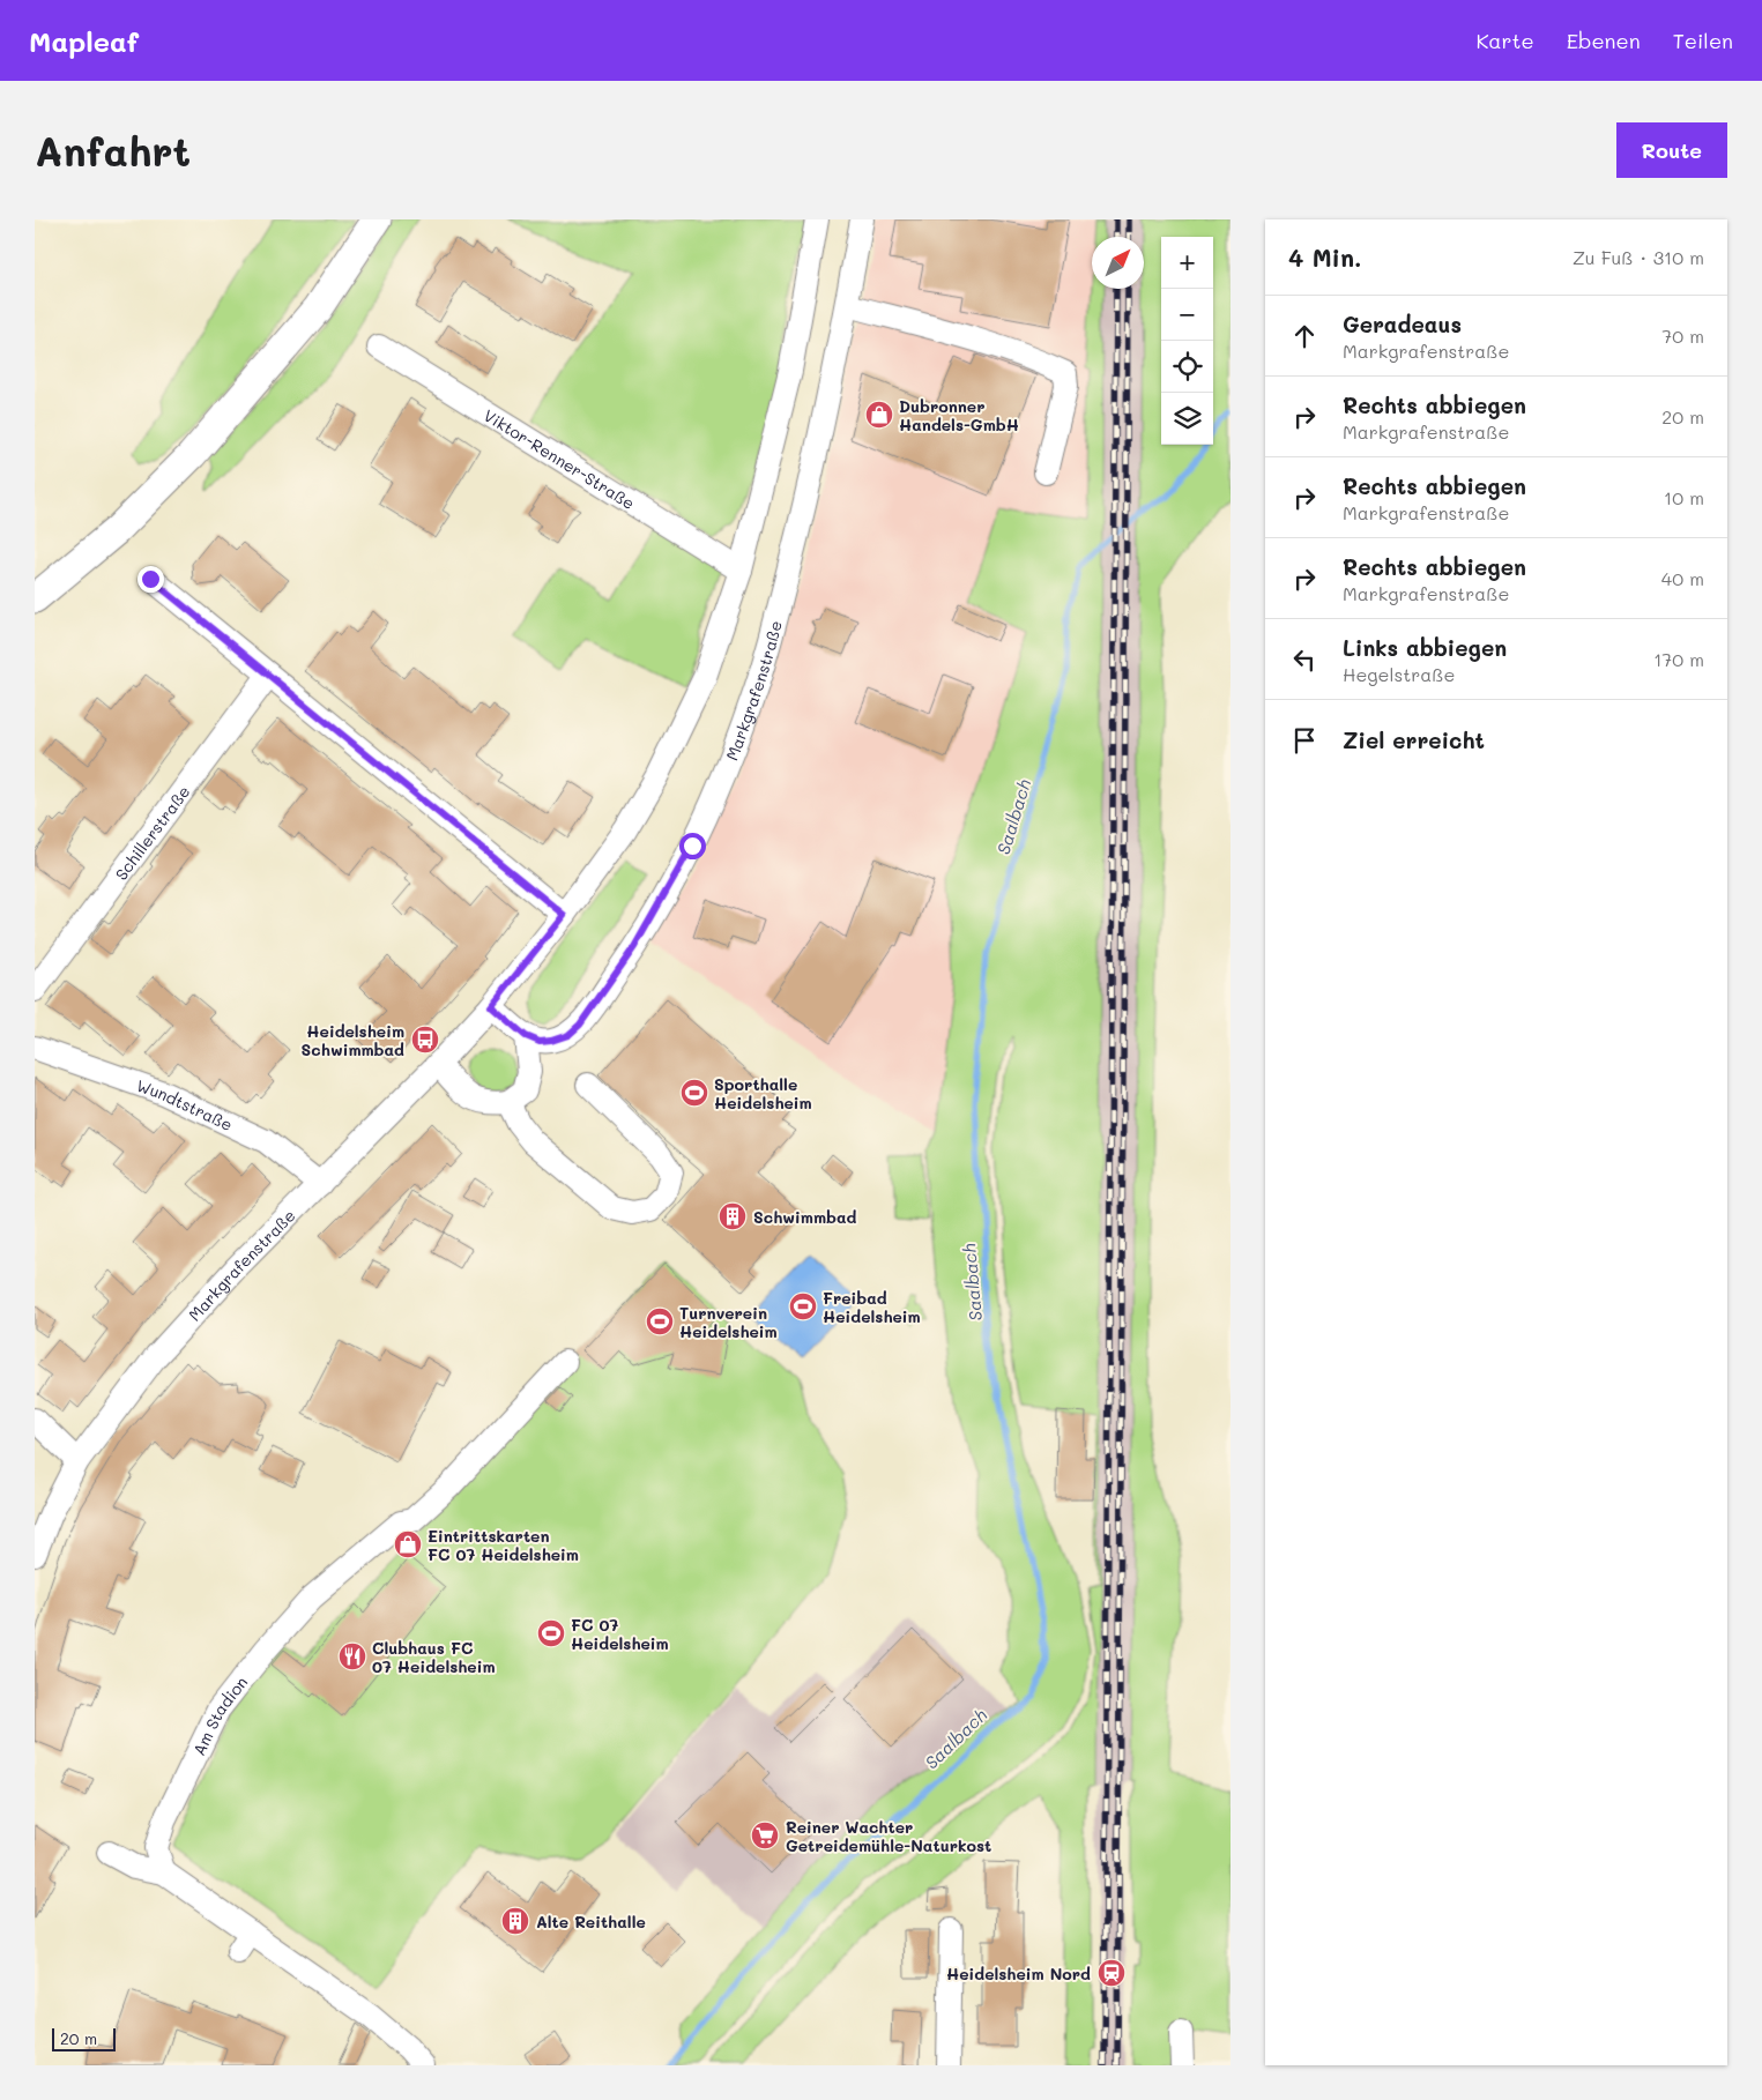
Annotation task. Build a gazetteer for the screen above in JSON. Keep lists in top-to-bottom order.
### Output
{
  "streets": {
    "street": [
      "Viktor-Renner-Straße",
      "Markgrafenstraße",
      "Schillerstraße",
      "Wundtstraße",
      "Am Stadion"
    ]
  },
  "crossings": [
    ["Viktor-Renner-Straße", "Markgrafenstraße"],
    ["Markgrafenstraße", "Wundtstraße"]
  ],
  "water": ["Saalbach"],
  "places": {
    "shop": ["Dubronner Handels-GmbH", "Eintrittskarten FC 07 Heidelsheim"],
    "bus stop": ["Heidelsheim Schwimmbad"],
    "sports": [
      "Sporthalle Heidelsheim",
      "Freibad Heidelsheim",
      "Turnverein Heidelsheim",
      "FC 07 Heidelsheim"
    ],
    "building": ["Schwimmbad", "Alte Reithalle"],
    "restaurant": ["Clubhaus FC 07 Heidelsheim"],
    "supermarket": ["Reiner Wachter Getreidemühle-Naturkost"],
    "station": ["Heidelsheim Nord"]
  },
  "scale_bar": "20 m",
  "north": "top right",
  "page": {
    "header": "Mapleaf",
    "nav": ["Karte", "Ebenen", "Teilen"],
    "buttons": "Route",
    "title": "Anfahrt",
    "heading": ["4 Min.", "Zu Fuß · 310 m"],
    "map_buttons": ["+", "−"],
    "list": [
      ["Geradeaus", "Markgrafenstraße", "70 m"],
      ["Rechts abbiegen", "Markgrafenstraße", "20 m"],
      ["Rechts abbiegen", "Markgrafenstraße", "10 m"],
      ["Rechts abbiegen", "Markgrafenstraße", "40 m"],
      ["Links abbiegen", "Hegelstraße", "170 m"],
      "Ziel erreicht"
    ],
    "scale": "20 m"
  }
}
